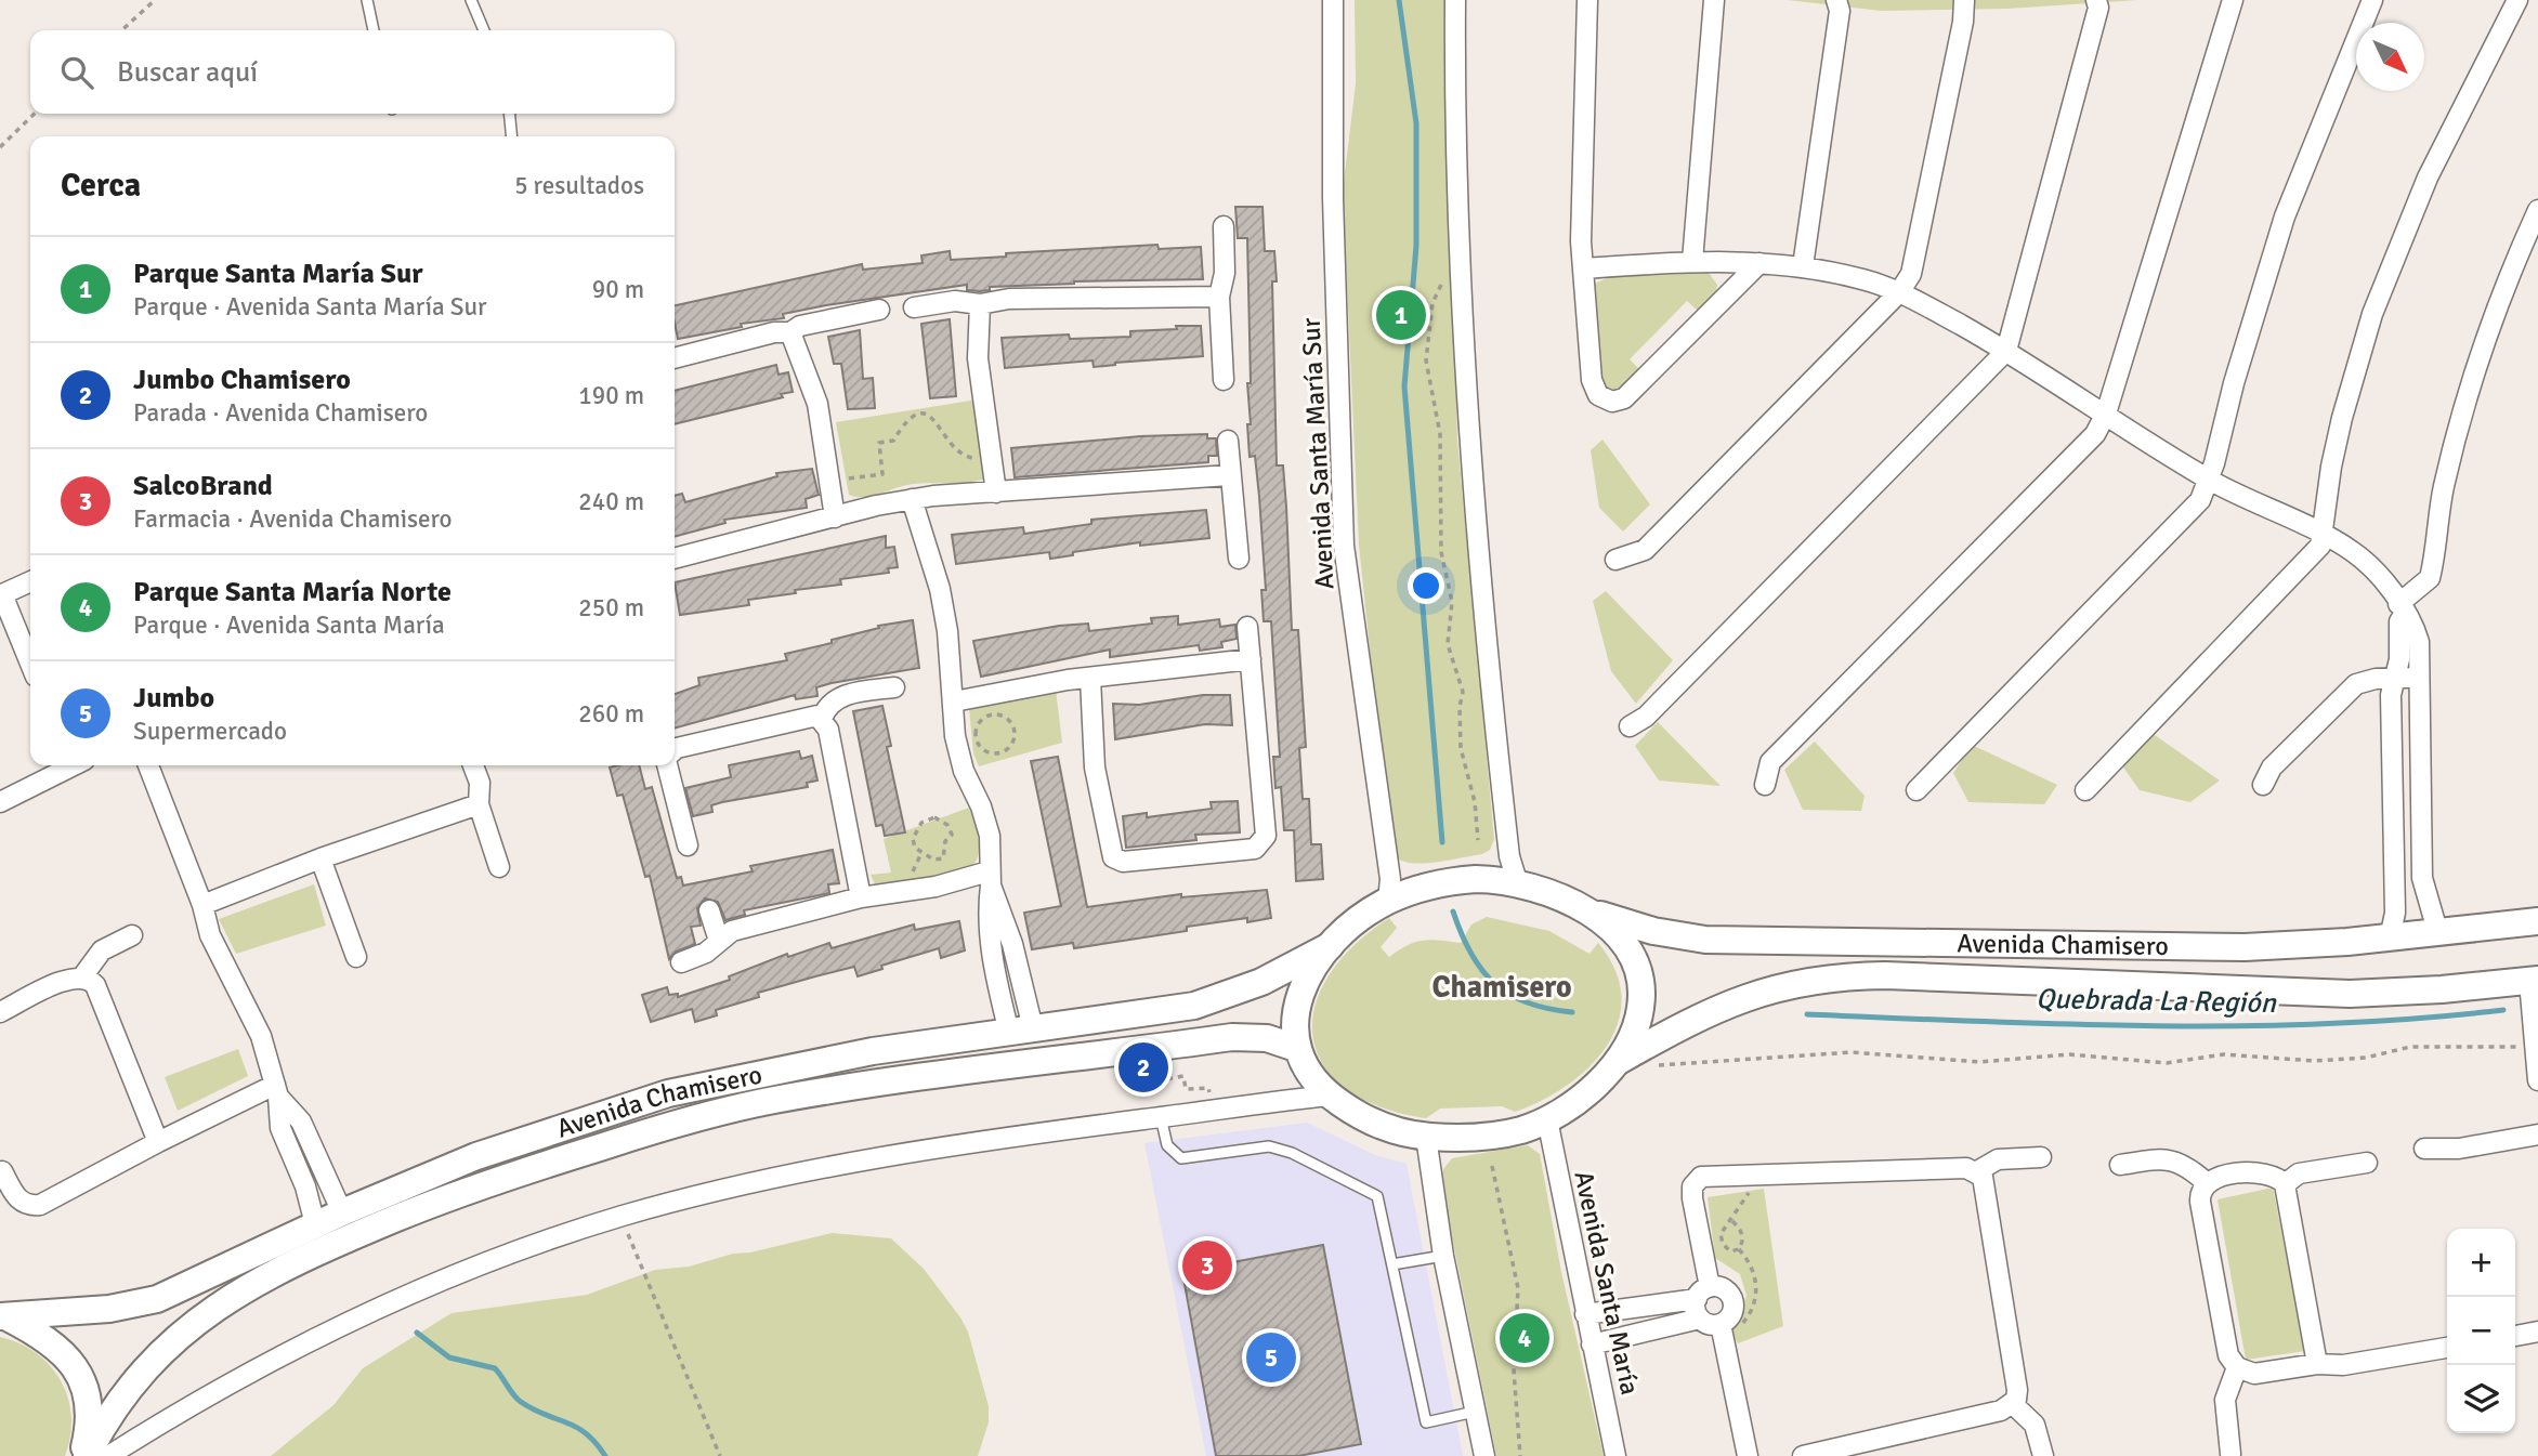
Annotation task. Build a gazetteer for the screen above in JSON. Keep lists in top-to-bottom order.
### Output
{
  "streets": {
    "street": ["Avenida Santa María Sur", "Avenida Chamisero", "Avenida Santa María"]
  },
  "crossings": [
    ["Avenida Santa María Sur", "Avenida Chamisero"]
  ],
  "districts": ["Chamisero"],
  "water": ["Quebrada La Región"],
  "north": "bottom right",
  "page": {
    "search": "Buscar aquí",
    "heading": ["Cerca", "5 resultados"],
    "list": [
      {
        "mark": "1",
        "name": "Parque Santa María Sur",
        "note": "Parque · Avenida Santa María Sur",
        "value": "90 m"
      },
      {
        "mark": "2",
        "name": "Jumbo Chamisero",
        "note": "Parada · Avenida Chamisero",
        "value": "190 m"
      },
      {
        "mark": "3",
        "name": "SalcoBrand",
        "note": "Farmacia · Avenida Chamisero",
        "value": "240 m"
      },
      {
        "mark": "4",
        "name": "Parque Santa María Norte",
        "note": "Parque · Avenida Santa María",
        "value": "250 m"
      },
      {
        "mark": "5",
        "name": "Jumbo",
        "note": "Supermercado",
        "value": "260 m"
      }
    ],
    "pins": [
      "1",
      "2",
      "3",
      "4",
      "5"
    ],
    "map_buttons": ["+", "−"]
  }
}
